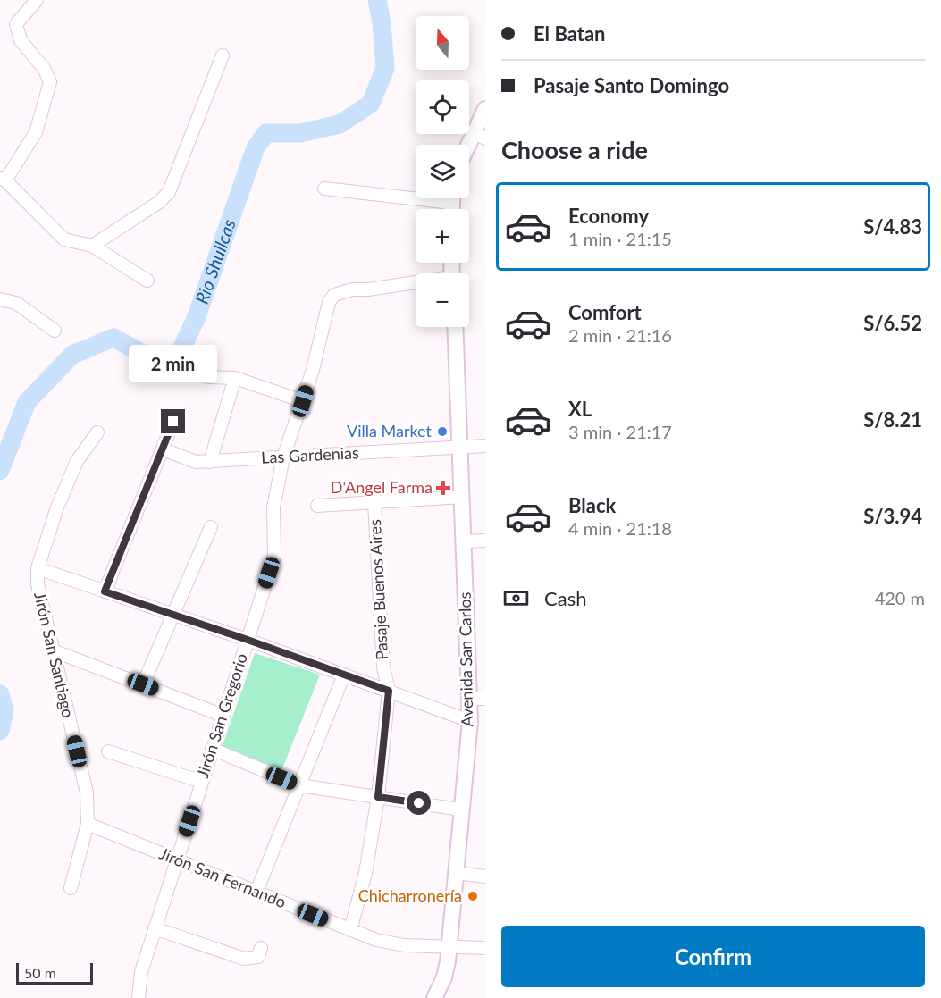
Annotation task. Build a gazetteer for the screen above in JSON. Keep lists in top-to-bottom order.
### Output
{
  "streets": {
    "main road": ["Avenida San Carlos"],
    "street": [
      "Las Gardenias",
      "Pasaje Buenos Aires",
      "Jirón San Santiago",
      "Jirón San Gregorio",
      "Jirón San Fernando"
    ]
  },
  "crossings": [
    ["Las Gardenias", "Avenida San Carlos"],
    ["Las Gardenias", "Jirón San Gregorio"],
    ["Pasaje Buenos Aires", "Jirón San Fernando"],
    ["Jirón San Santiago", "Jirón San Fernando"],
    ["Avenida San Carlos", "Jirón San Fernando"],
    ["Jirón San Gregorio", "Jirón San Fernando"]
  ],
  "water": ["Rio Shullcas"],
  "places": {
    "other": ["Villa Market", "Chicharronería"],
    "health": ["D'Angel Farma"]
  },
  "scale_bar": "50 m",
  "north": "top",
  "page": {
    "banner": ["El Batan", "Pasaje Santo Domingo"],
    "map_buttons": ["+", "−"],
    "heading": "Choose a ride",
    "list": [
      {
        "name": "Economy",
        "note": "1 min · 21:15",
        "value": "S/4.83"
      },
      {
        "name": "Comfort",
        "note": "2 min · 21:16",
        "value": "S/6.52"
      },
      {
        "name": "XL",
        "note": "3 min · 21:17",
        "value": "S/8.21"
      },
      {
        "name": "Black",
        "note": "4 min · 21:18",
        "value": "S/3.94"
      }
    ],
    "bubble": "2 min",
    "pay": ["Cash", "420 m"],
    "buttons": "Confirm",
    "scale": "50 m"
  }
}
